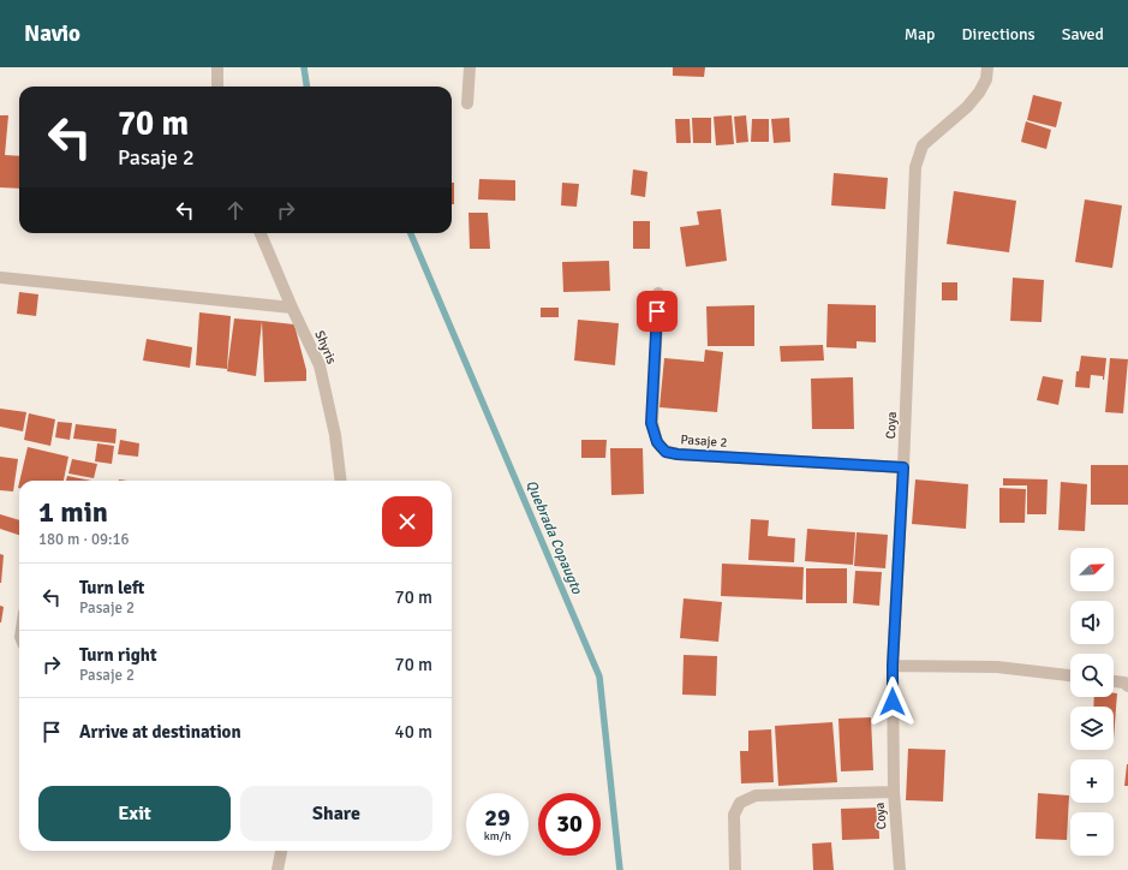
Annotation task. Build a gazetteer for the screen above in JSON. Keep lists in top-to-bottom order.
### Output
{
  "streets": {
    "street": ["Shyris", "Coya", "Pasaje 2"]
  },
  "crossings": [
    ["Coya", "Pasaje 2"]
  ],
  "water": ["Quebrada Copaugto"],
  "north": "top right",
  "page": {
    "header": "Navio",
    "nav": ["Map", "Directions", "Saved"],
    "turn": ["70 m", "Pasaje 2"],
    "heading": ["1 min", "180 m · 09:16"],
    "map_buttons": ["+", "−"],
    "list": [
      {
        "name": "Turn left",
        "note": "Pasaje 2",
        "value": "70 m"
      },
      {
        "name": "Turn right",
        "note": "Pasaje 2",
        "value": "70 m"
      },
      {
        "name": "Arrive at destination",
        "value": "40 m"
      }
    ],
    "buttons": ["Exit", "Share"],
    "speed": "29 km/h",
    "limit": "30"
  }
}
